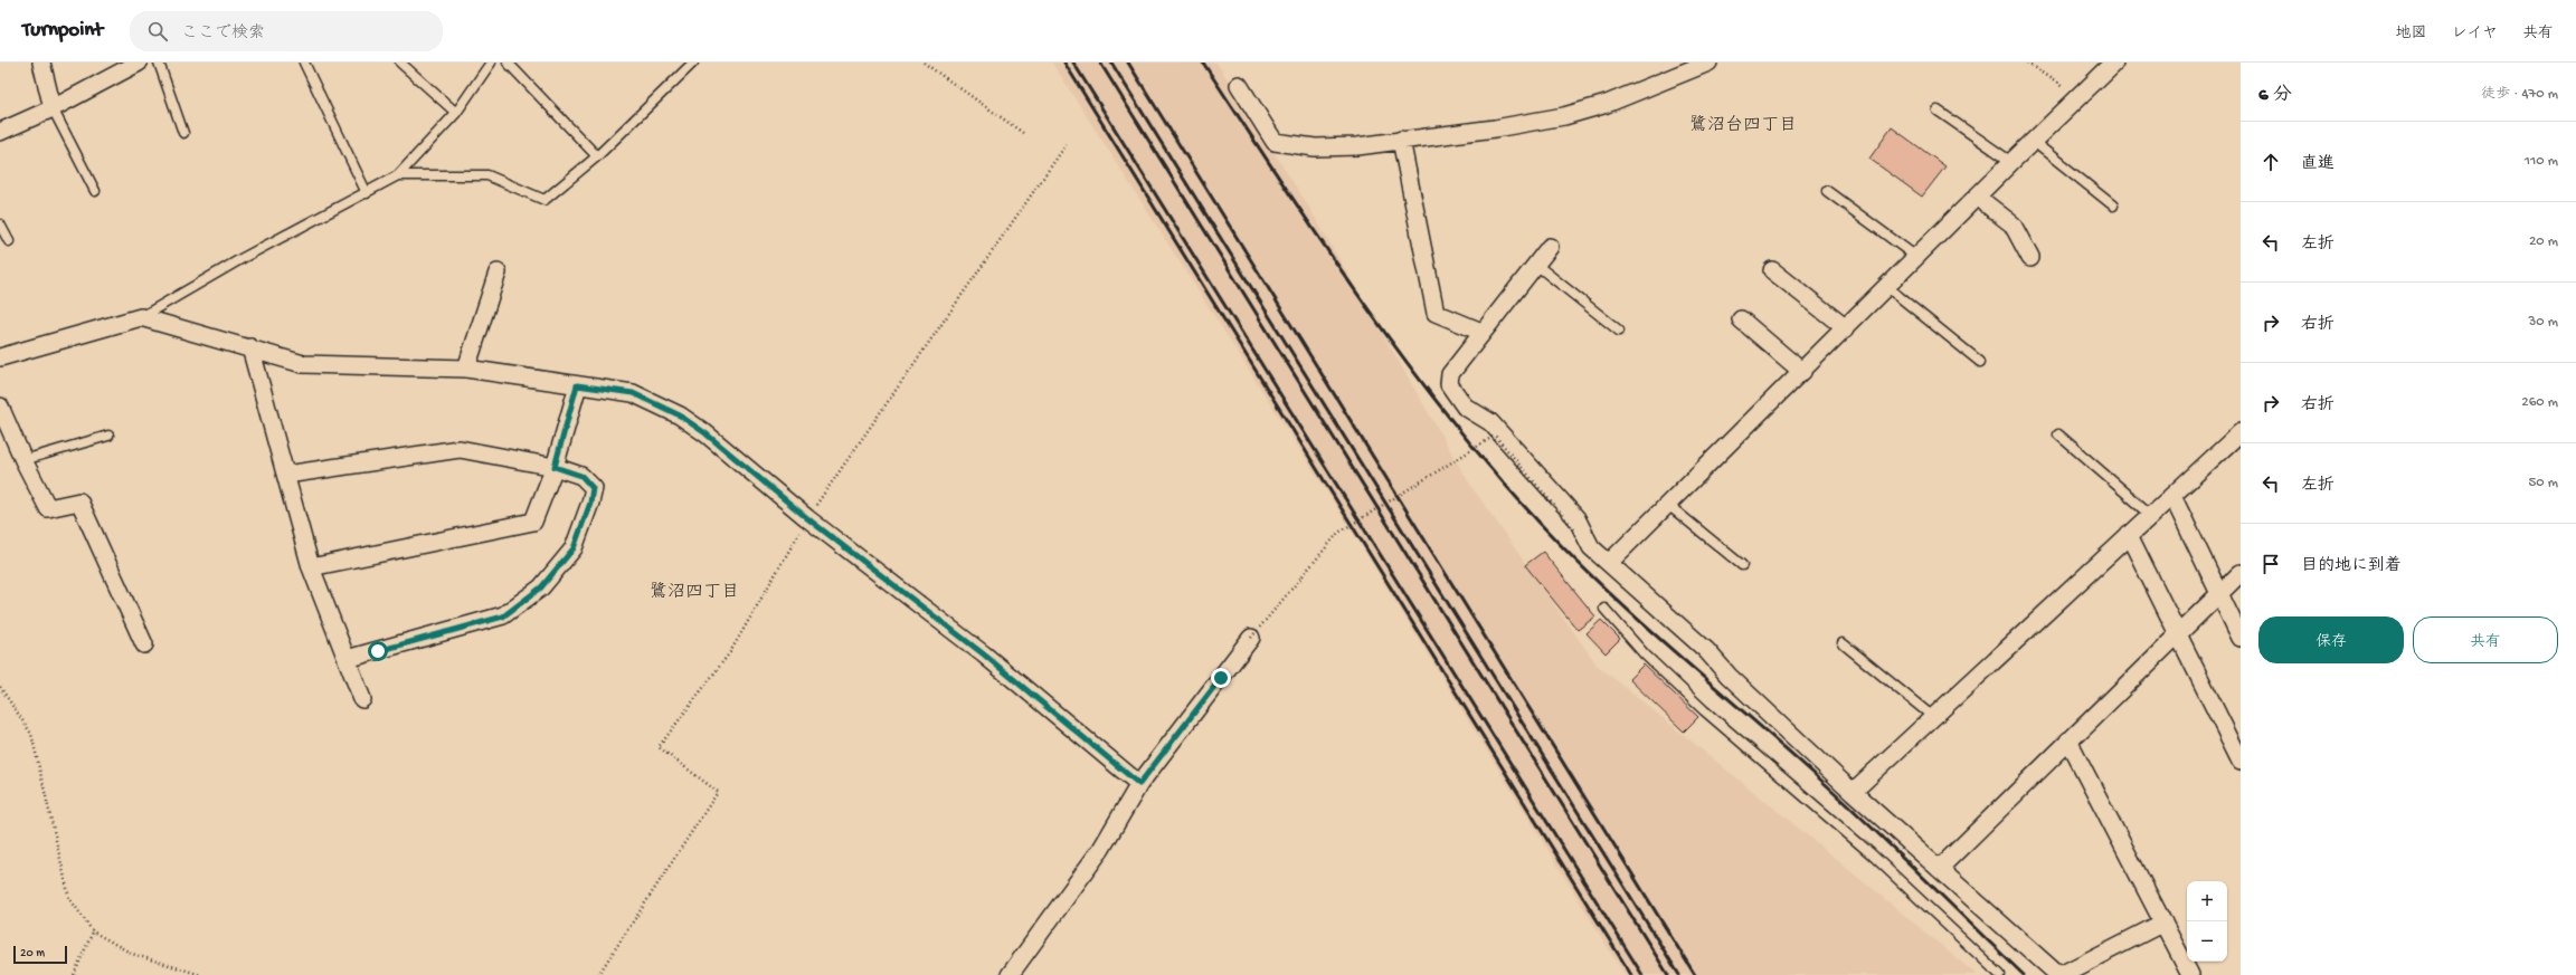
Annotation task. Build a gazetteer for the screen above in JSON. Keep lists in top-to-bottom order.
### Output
{
  "districts": ["鷺沼台四丁目", "鷺沼四丁目"],
  "scale_bar": "20 m",
  "page": {
    "header": "Turnpoint",
    "search": "ここで検索",
    "nav": ["地図", "レイヤ", "共有"],
    "heading": ["6 分", "徒歩 · 470 m"],
    "list": [
      ["直進", "110 m"],
      ["左折", "20 m"],
      ["右折", "30 m"],
      ["右折", "260 m"],
      ["左折", "50 m"],
      "目的地に到着"
    ],
    "buttons": ["保存", "共有"],
    "map_buttons": ["+", "−"],
    "scale": "20 m"
  }
}
